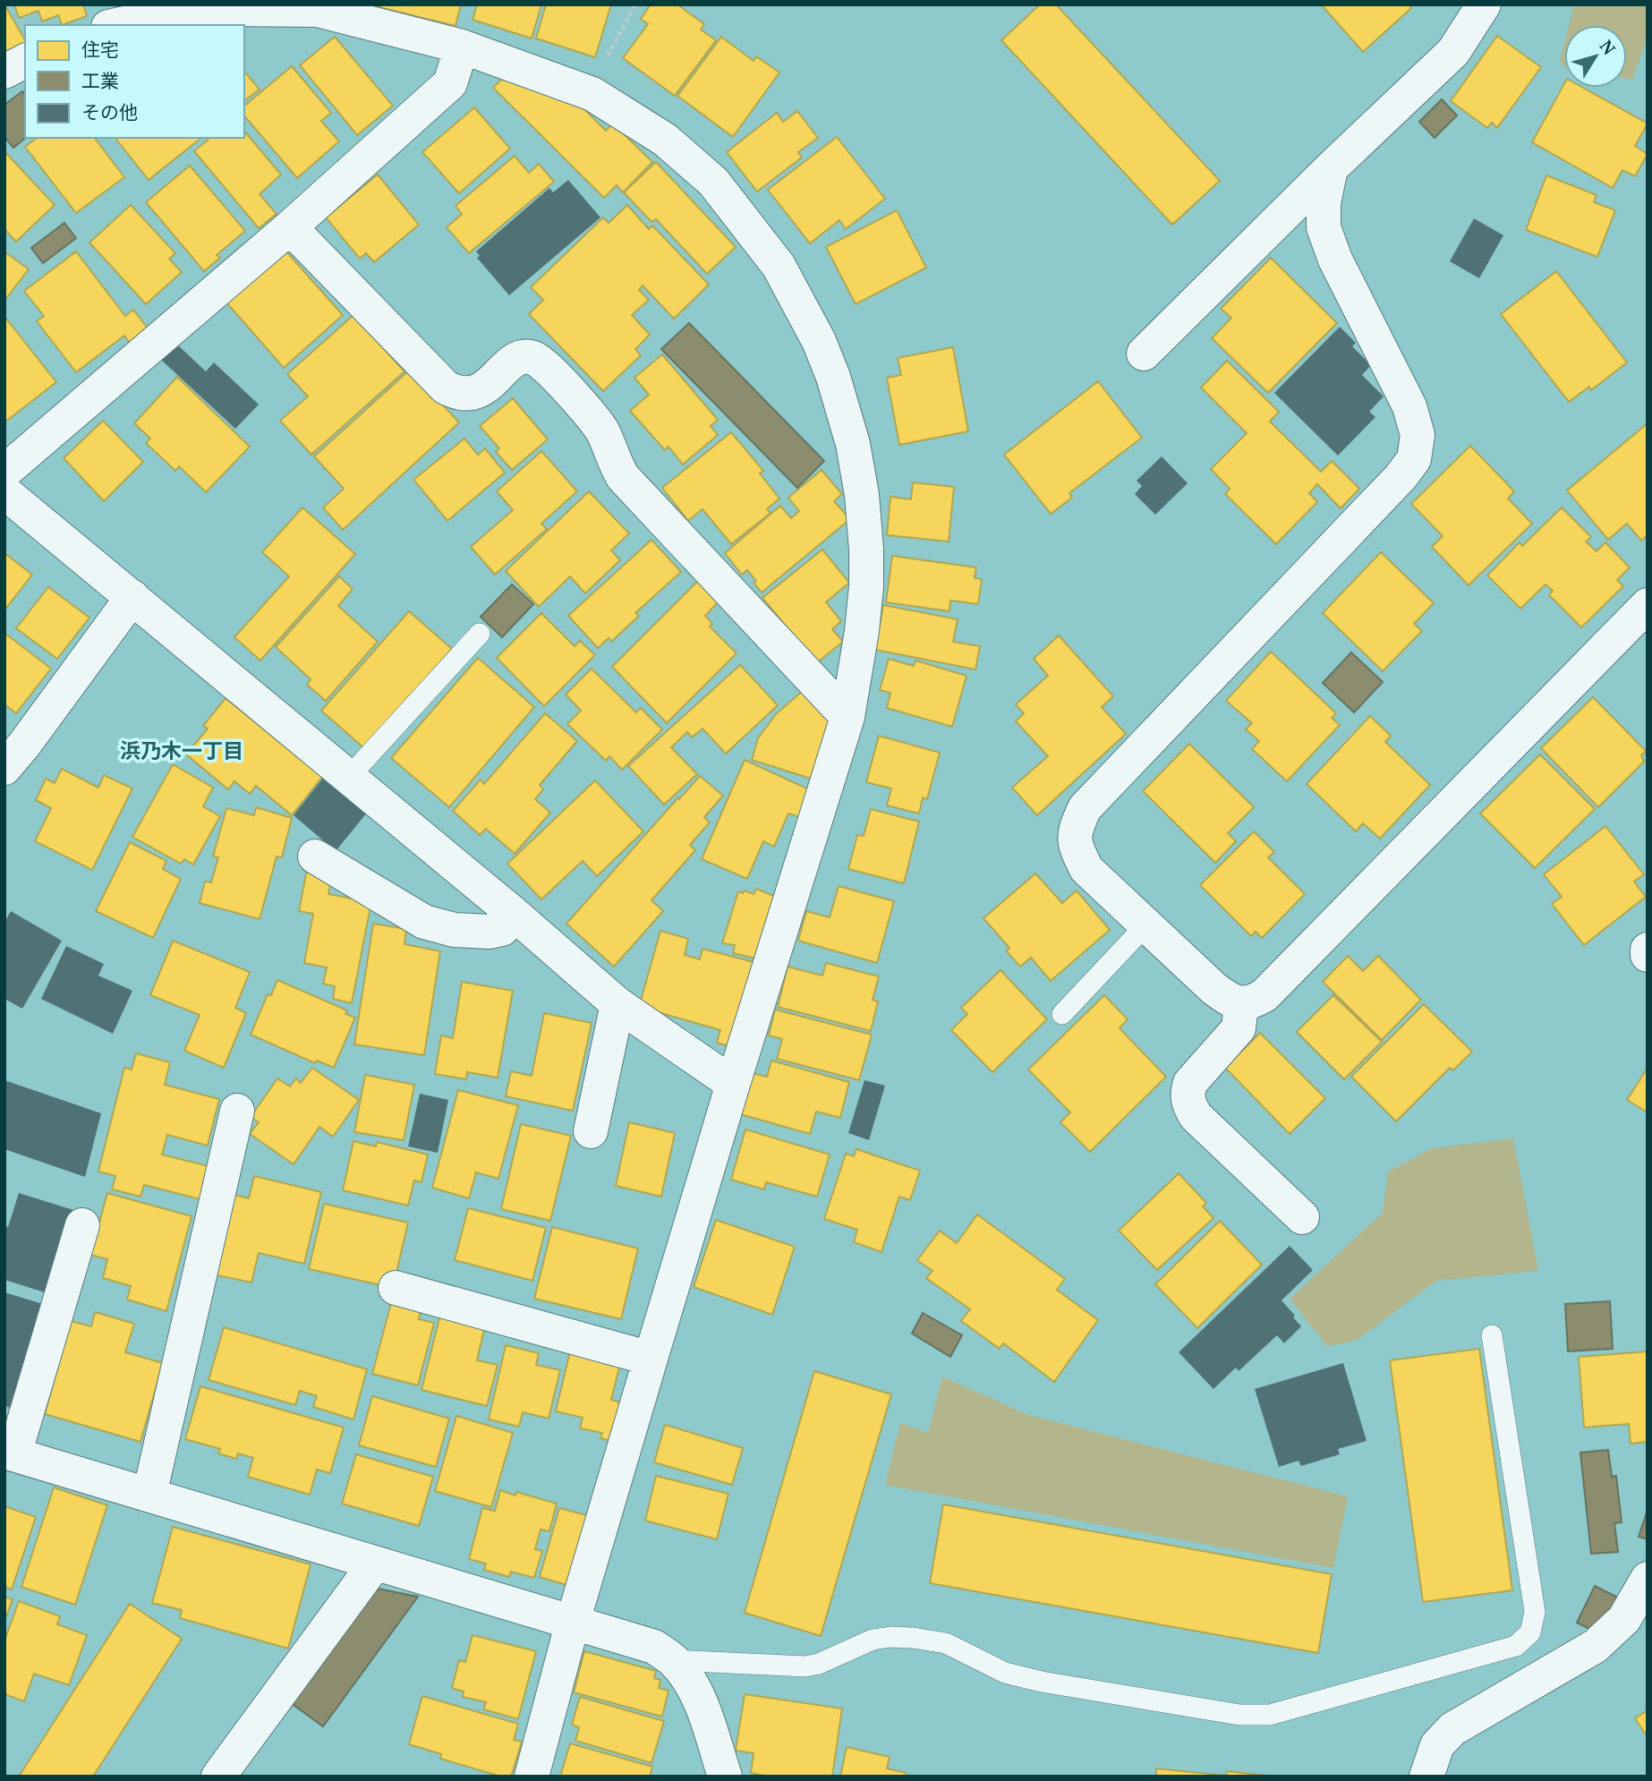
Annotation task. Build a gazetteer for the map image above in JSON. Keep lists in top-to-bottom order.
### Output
{
  "districts": ["浜乃木一丁目"],
  "legend": ["住宅", "工業", "その他"],
  "north": "top right"
}
